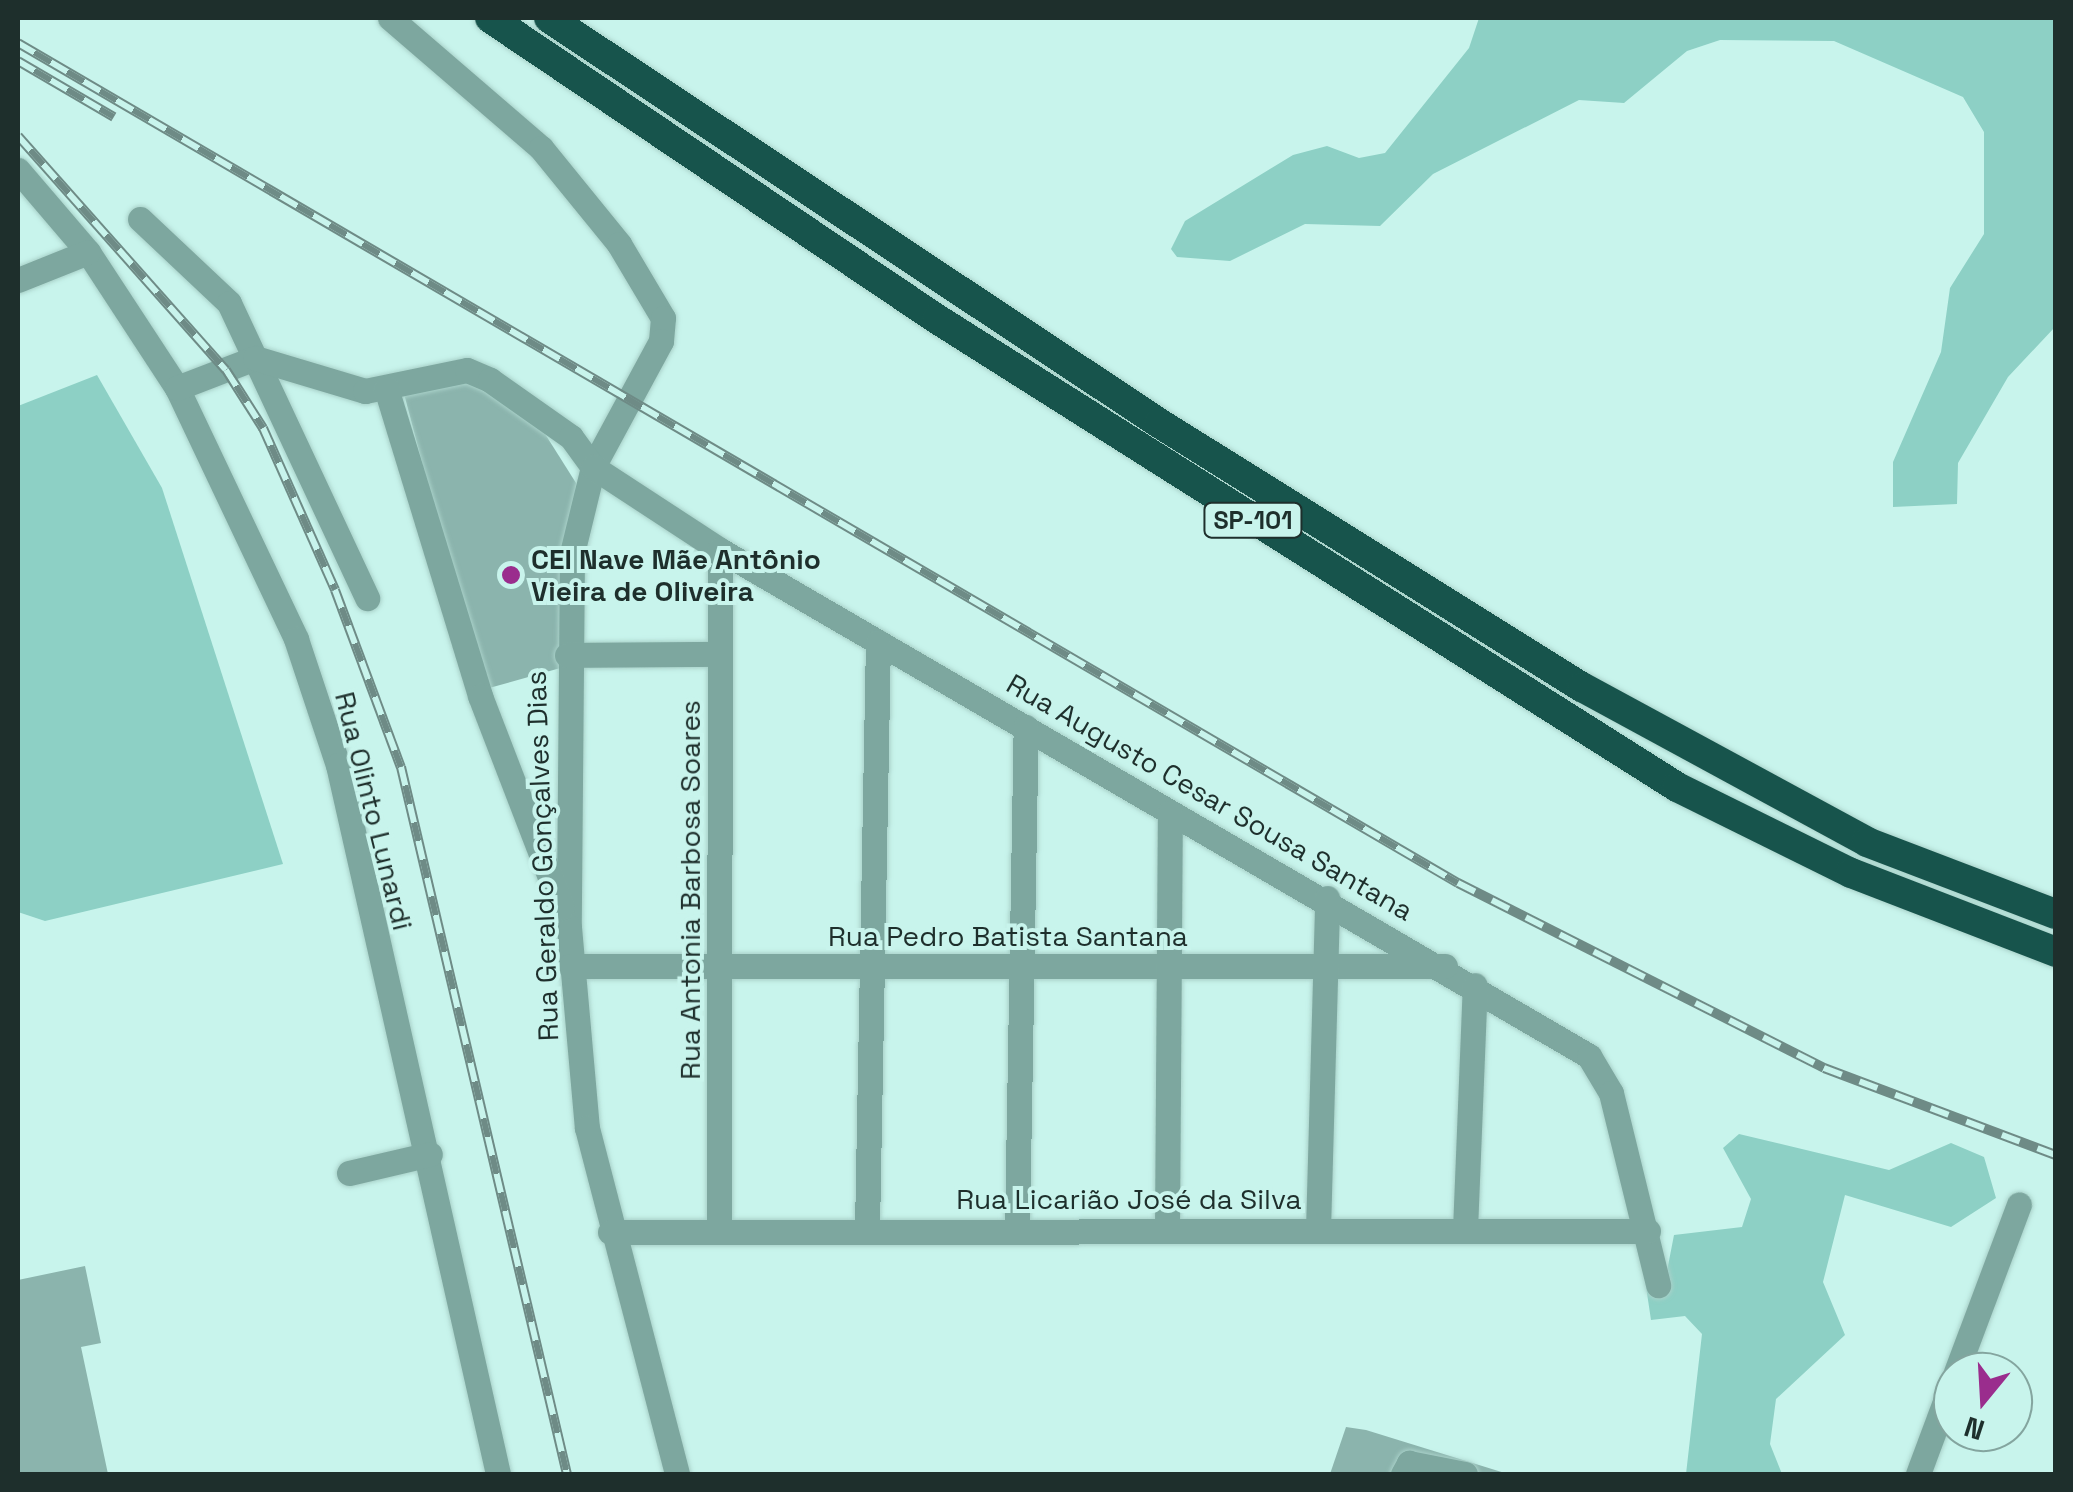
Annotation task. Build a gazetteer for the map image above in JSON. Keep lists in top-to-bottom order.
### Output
{
  "streets": {
    "highway": ["SP-101"],
    "street": [
      "Rua Augusto Cesar Sousa Santana",
      "Rua Olinto Lunardi",
      "Rua Geraldo Gonçalves Dias",
      "Rua Antonia Barbosa Soares",
      "Rua Pedro Batista Santana",
      "Rua Licarião José da Silva"
    ]
  },
  "crossings": [
    ["Rua Augusto Cesar Sousa Santana", "Rua Geraldo Gonçalves Dias"],
    ["Rua Augusto Cesar Sousa Santana", "Rua Antonia Barbosa Soares"],
    ["Rua Augusto Cesar Sousa Santana", "Rua Pedro Batista Santana"],
    ["Rua Augusto Cesar Sousa Santana", "Rua Licarião José da Silva"],
    ["Rua Geraldo Gonçalves Dias", "Rua Pedro Batista Santana"],
    ["Rua Geraldo Gonçalves Dias", "Rua Licarião José da Silva"],
    ["Rua Antonia Barbosa Soares", "Rua Pedro Batista Santana"],
    ["Rua Antonia Barbosa Soares", "Rua Licarião José da Silva"]
  ],
  "places": ["CEI Nave Mãe Antônio Vieira de Oliveira"],
  "north": "bottom"
}
